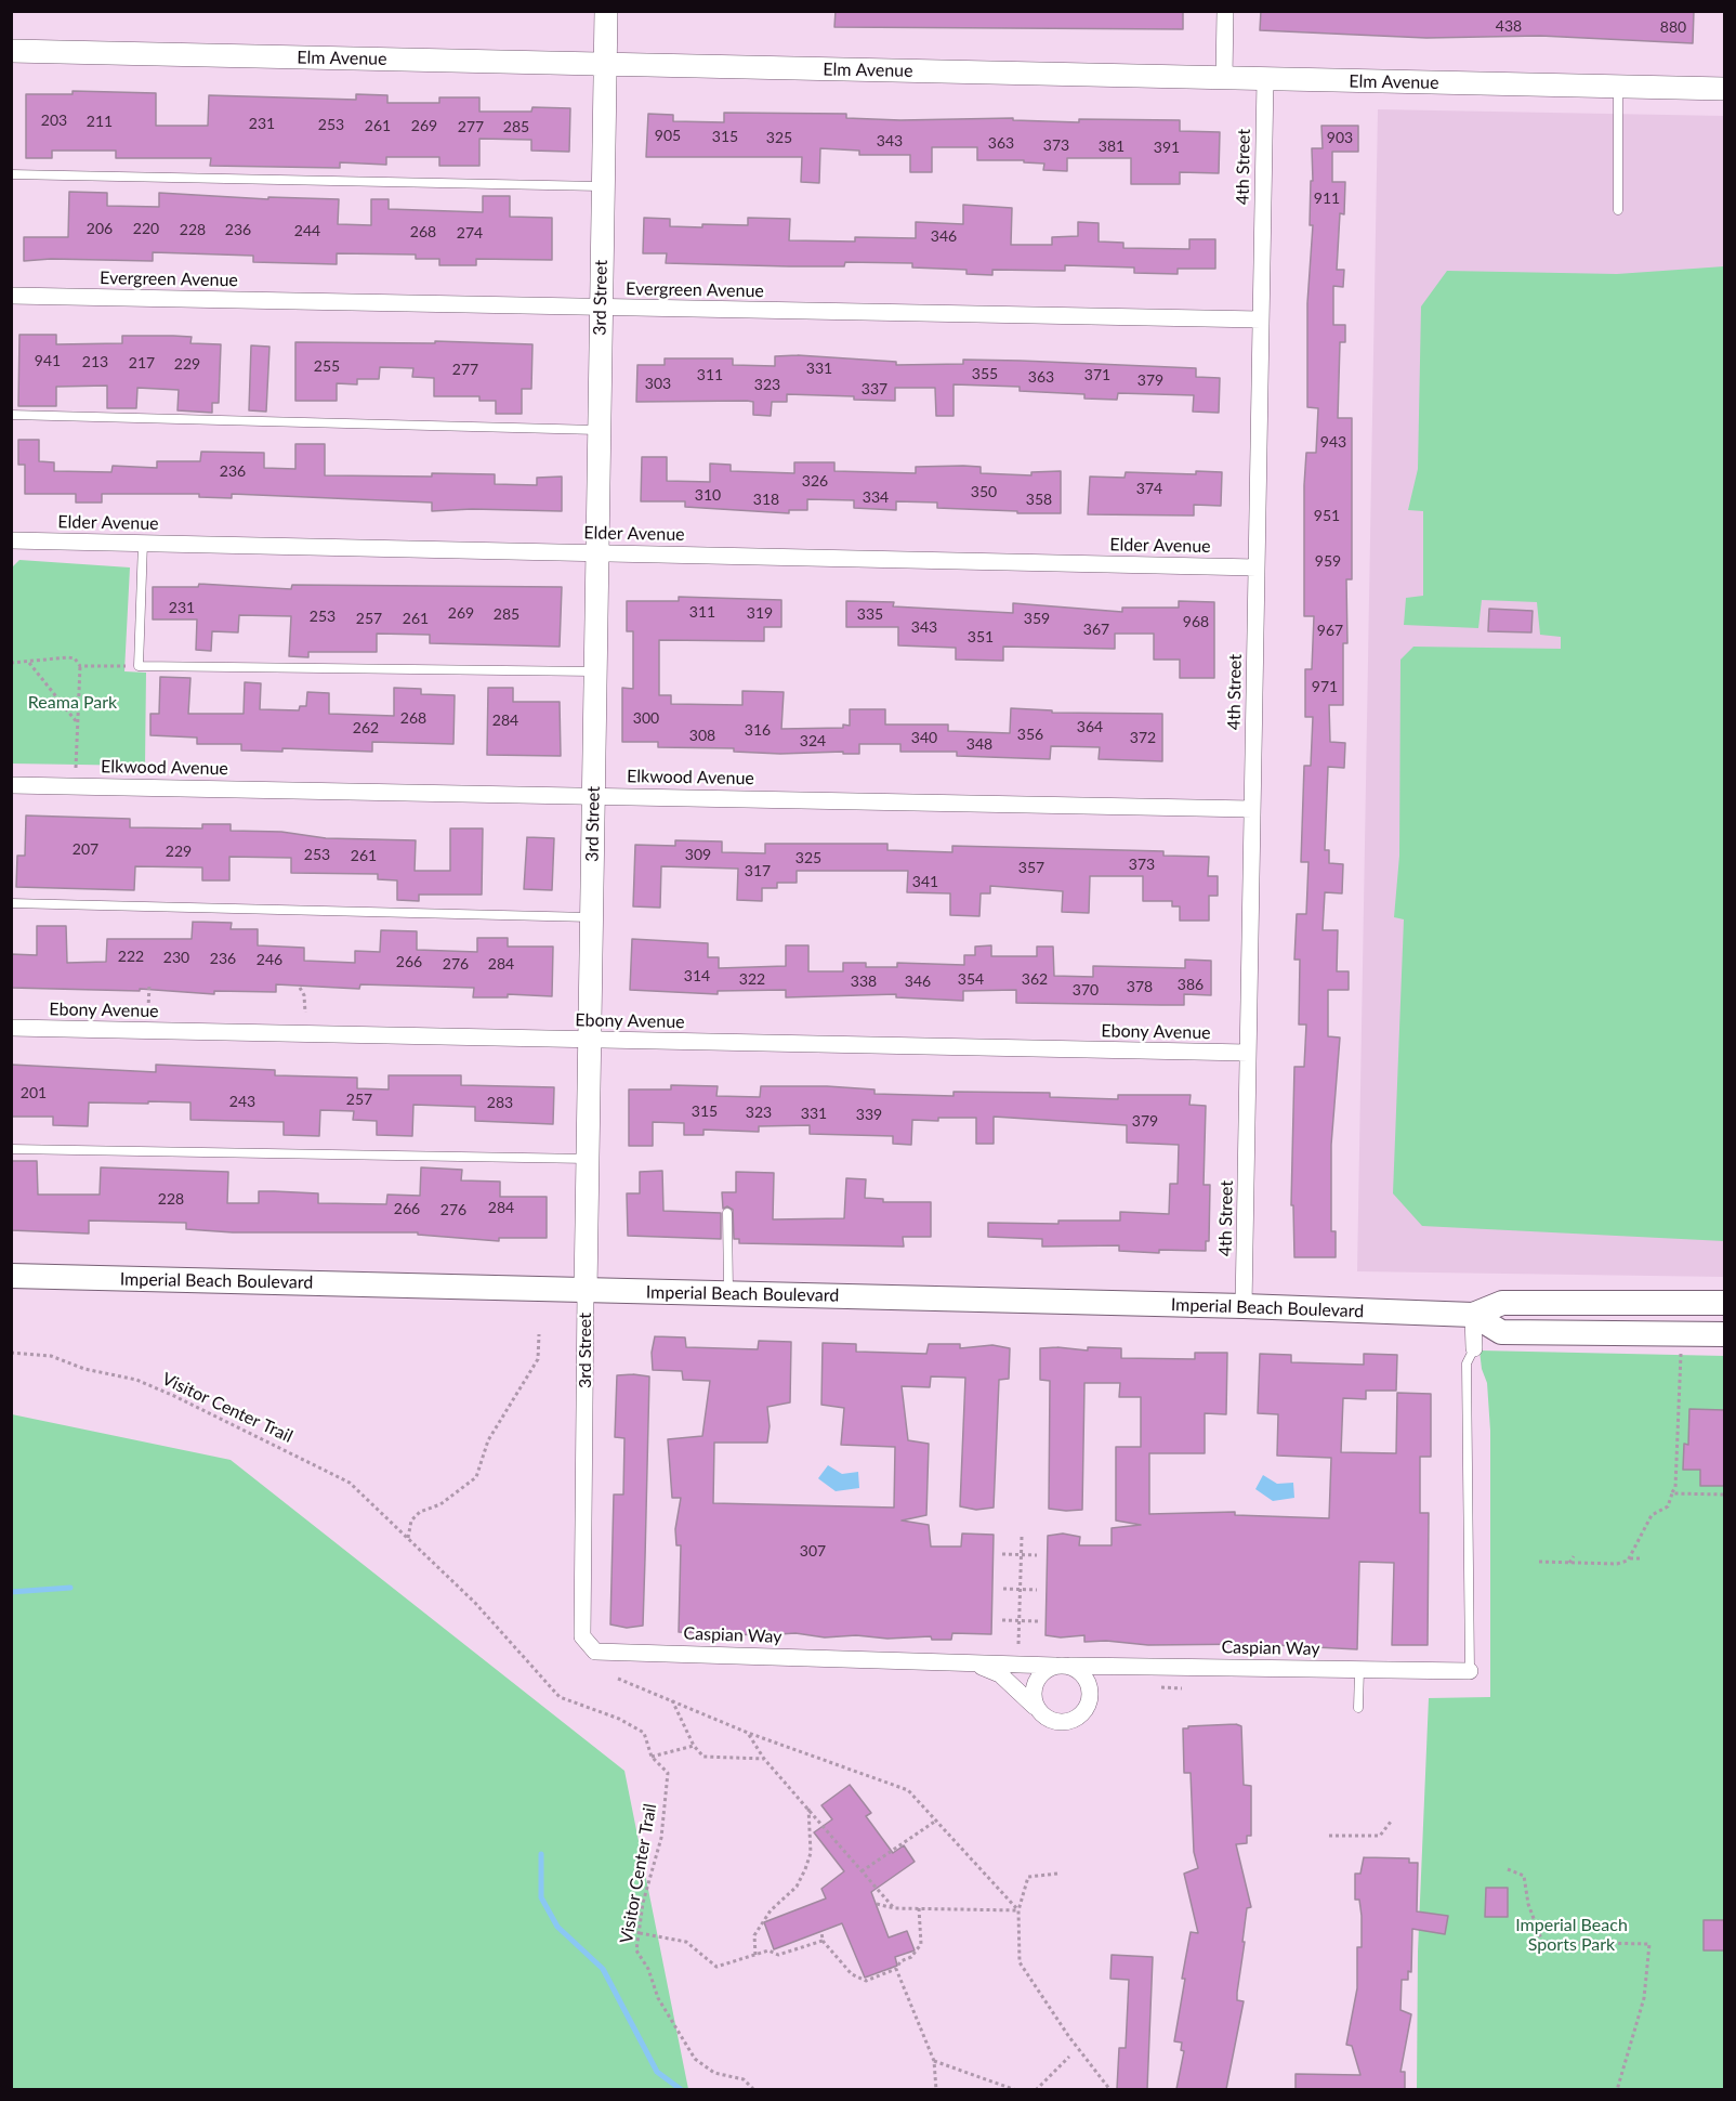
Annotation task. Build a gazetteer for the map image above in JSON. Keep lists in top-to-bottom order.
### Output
{
  "streets": {
    "main road": ["Imperial Beach Boulevard"],
    "street": [
      "Elm Avenue",
      "4th Street",
      "Evergreen Avenue",
      "3rd Street",
      "Elder Avenue",
      "Elkwood Avenue",
      "Ebony Avenue",
      "Caspian Way"
    ],
    "path": ["Visitor Center Trail"]
  },
  "crossings": [
    ["Elm Avenue", "4th Street"],
    ["Elm Avenue", "3rd Street"],
    ["4th Street", "Evergreen Avenue"],
    ["4th Street", "Elder Avenue"],
    ["4th Street", "Elkwood Avenue"],
    ["4th Street", "Ebony Avenue"],
    ["4th Street", "Imperial Beach Boulevard"],
    ["Evergreen Avenue", "3rd Street"],
    ["3rd Street", "Elder Avenue"],
    ["3rd Street", "Elkwood Avenue"],
    ["3rd Street", "Ebony Avenue"],
    ["3rd Street", "Imperial Beach Boulevard"],
    ["3rd Street", "Caspian Way"]
  ],
  "parks": ["Reama Park", "Imperial Beach Sports Park"],
  "house_numbers": [
    "438",
    "880",
    "203",
    "211",
    "231",
    "253",
    "261",
    "269",
    "277",
    "285",
    "905",
    "315",
    "325",
    "903",
    "343",
    "363",
    "373",
    "381",
    "391",
    "911",
    "206",
    "220",
    "228",
    "236",
    "244",
    "268",
    "274",
    "346",
    "941",
    "213",
    "217",
    "229",
    "255",
    "331",
    "277",
    "355",
    "311",
    "371",
    "363",
    "379",
    "303",
    "323",
    "337",
    "943",
    "236",
    "326",
    "374",
    "350",
    "310",
    "334",
    "318",
    "358",
    "951",
    "959",
    "231",
    "311",
    "269",
    "319",
    "285",
    "335",
    "253",
    "257",
    "261",
    "359",
    "968",
    "343",
    "367",
    "967",
    "351",
    "971",
    "268",
    "300",
    "284",
    "364",
    "262",
    "316",
    "356",
    "308",
    "340",
    "372",
    "324",
    "348",
    "207",
    "229",
    "253",
    "309",
    "261",
    "325",
    "373",
    "357",
    "317",
    "341",
    "222",
    "230",
    "236",
    "246",
    "266",
    "276",
    "284",
    "314",
    "322",
    "354",
    "362",
    "338",
    "346",
    "386",
    "378",
    "370",
    "201",
    "257",
    "243",
    "283",
    "315",
    "323",
    "331",
    "339",
    "379",
    "228",
    "284",
    "266",
    "276",
    "307"
  ]
}
